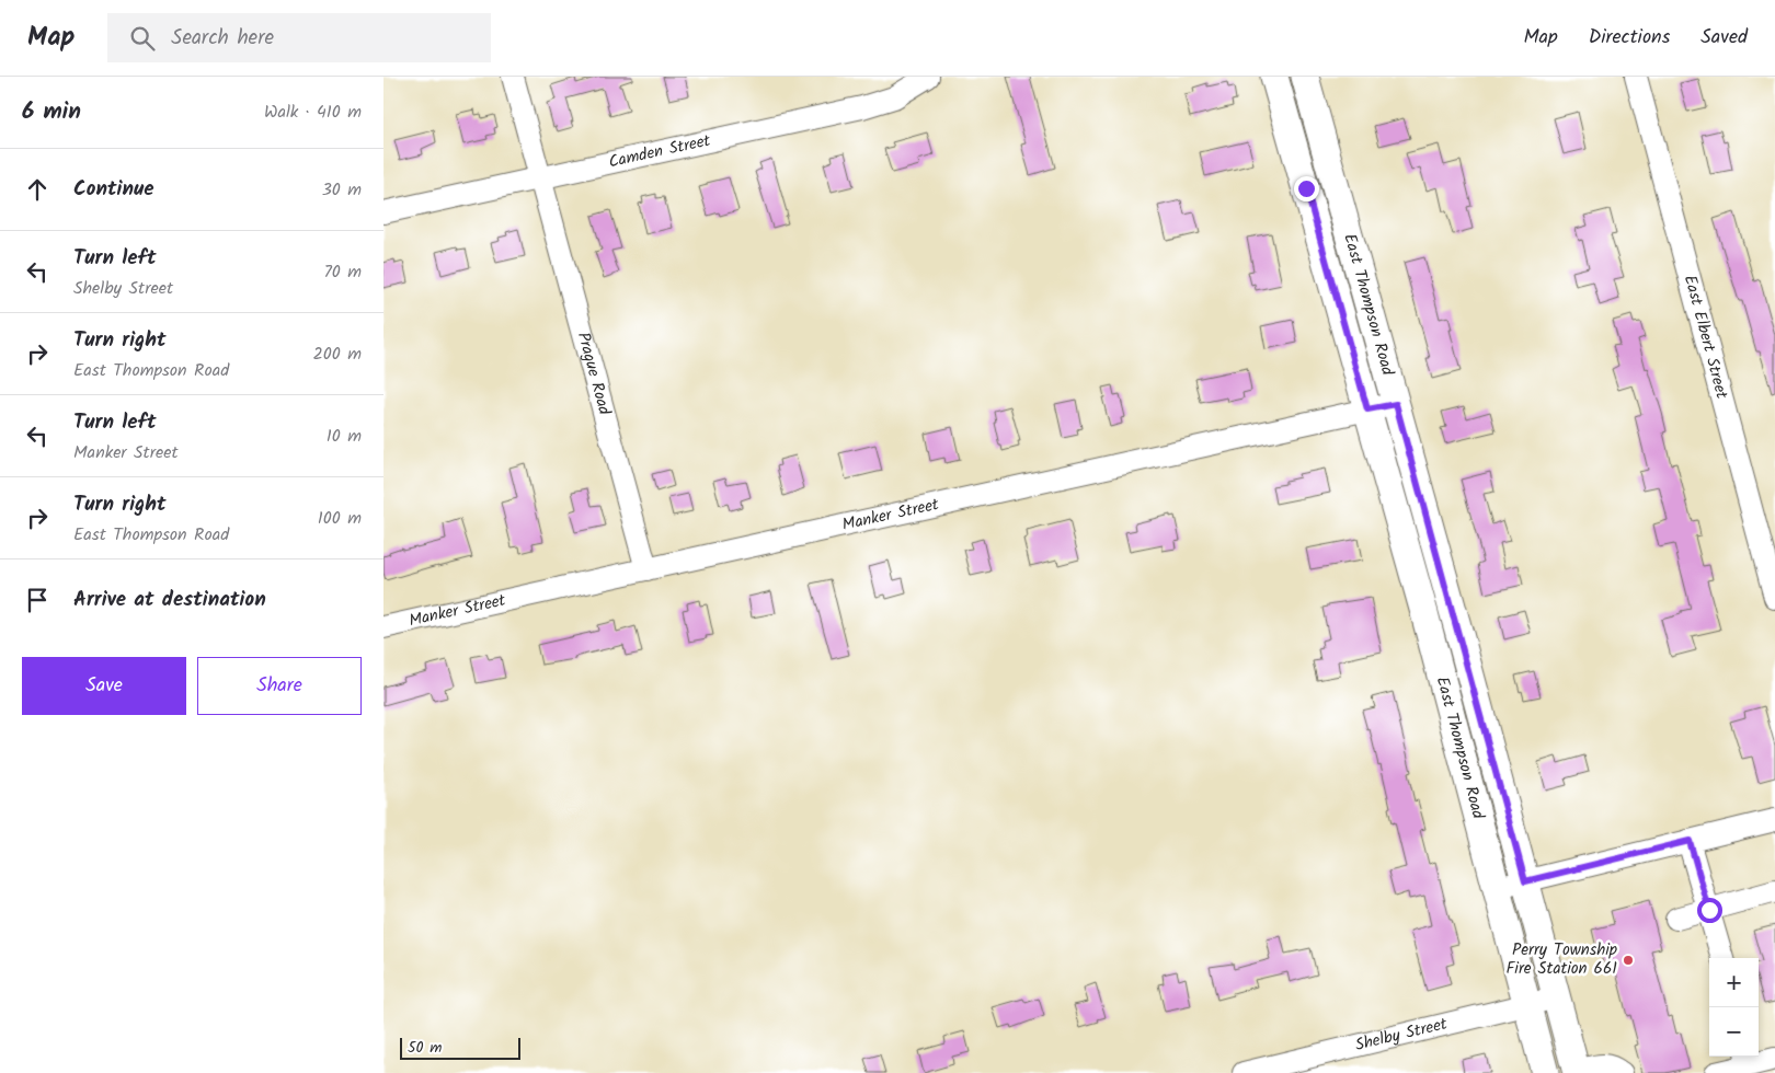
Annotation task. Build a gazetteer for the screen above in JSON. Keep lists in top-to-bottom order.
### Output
{
  "streets": {
    "main road": ["East Thompson Road"],
    "street": [
      "Camden Street",
      "East Elbert Street",
      "Prague Road",
      "Manker Street",
      "Shelby Street"
    ]
  },
  "crossings": [
    ["Camden Street", "Prague Road"],
    ["East Thompson Road", "Manker Street"],
    ["East Thompson Road", "Shelby Street"],
    ["Prague Road", "Manker Street"]
  ],
  "places": ["Perry Township Fire Station 661"],
  "scale_bar": "50 m",
  "page": {
    "header": "Map",
    "search": "Search here",
    "nav": ["Map", "Directions", "Saved"],
    "heading": ["6 min", "Walk · 410 m"],
    "list": [
      ["Continue", "30 m"],
      ["Turn left", "Shelby Street", "70 m"],
      ["Turn right", "East Thompson Road", "200 m"],
      ["Turn left", "Manker Street", "10 m"],
      ["Turn right", "East Thompson Road", "100 m"],
      "Arrive at destination"
    ],
    "buttons": ["Save", "Share"],
    "map_buttons": ["+", "−"],
    "scale": "50 m"
  }
}
